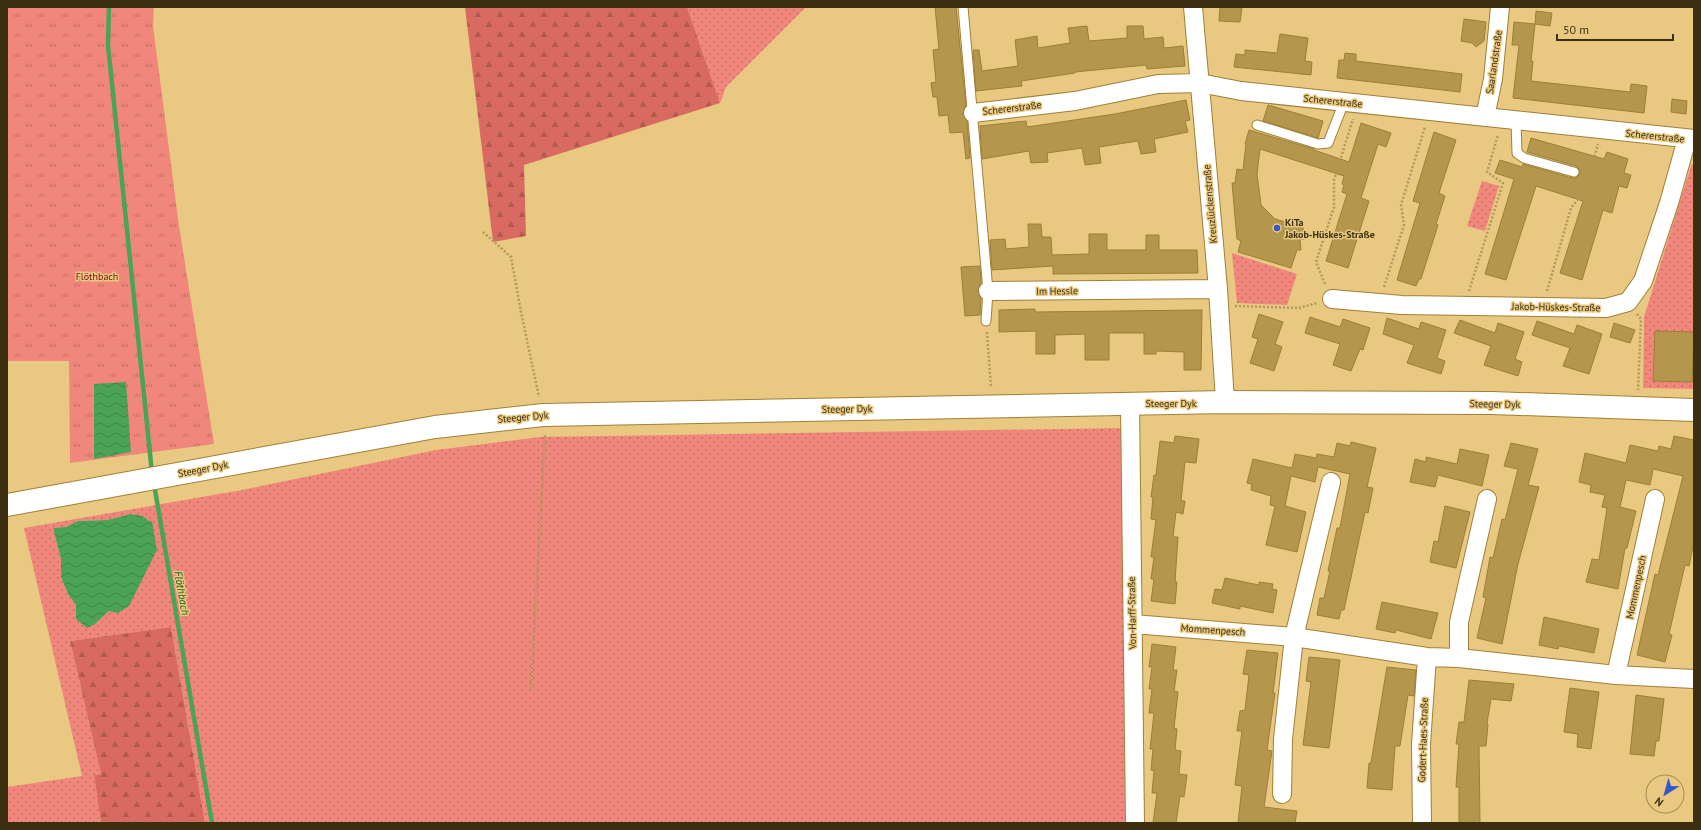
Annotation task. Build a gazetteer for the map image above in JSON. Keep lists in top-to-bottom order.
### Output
{
  "streets": {
    "street": [
      "Saarlandstraße",
      "Schererstraße",
      "Kreuzlückenstraße",
      "Im Hessle",
      "Jakob-Hüskes-Straße",
      "Steeger Dyk",
      "Mommenpesch",
      "Von-Harff-Straße",
      "Godert-Haes-Straße"
    ]
  },
  "crossings": [
    ["Saarlandstraße", "Schererstraße"],
    ["Schererstraße", "Kreuzlückenstraße"],
    ["Schererstraße", "Im Hessle"],
    ["Kreuzlückenstraße", "Im Hessle"],
    ["Kreuzlückenstraße", "Steeger Dyk"],
    ["Steeger Dyk", "Von-Harff-Straße"],
    ["Mommenpesch", "Von-Harff-Straße"],
    ["Mommenpesch", "Godert-Haes-Straße"]
  ],
  "water": ["Flöthbach"],
  "parks": ["Flöthbach"],
  "places": ["KiTa Jakob-Hüskes-Straße"],
  "scale_bar": "50 m",
  "north": "bottom left"
}
